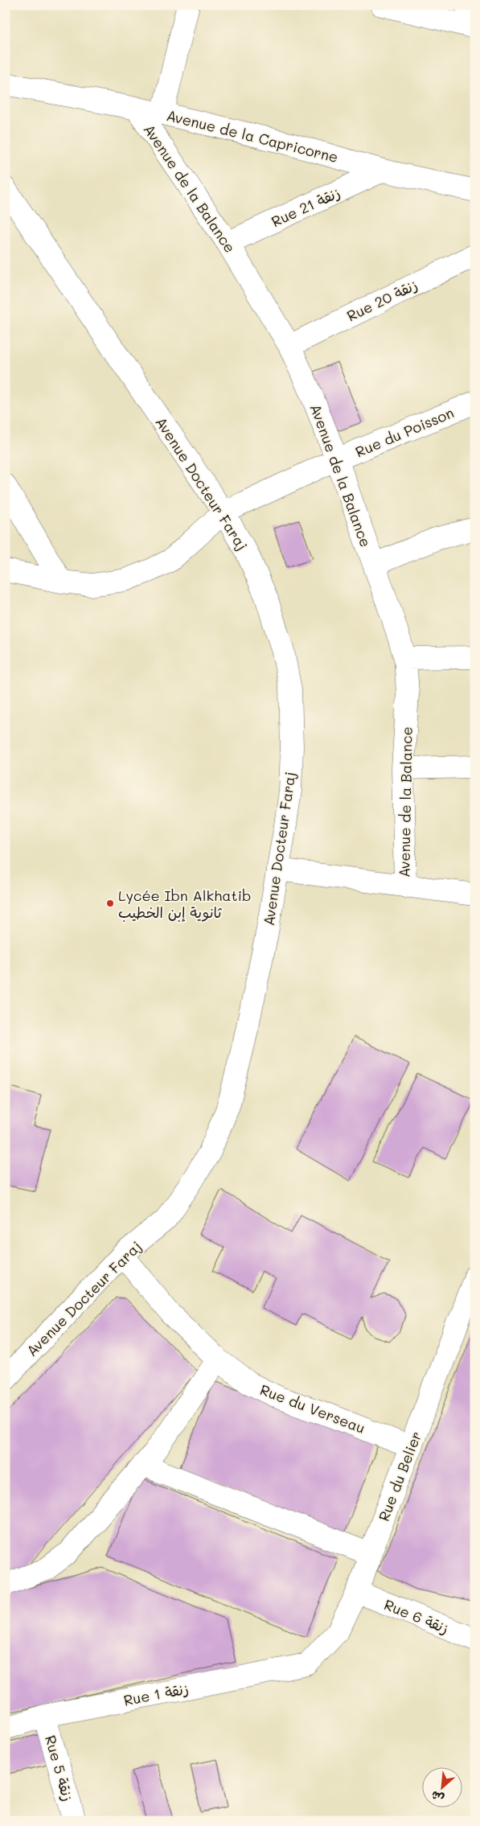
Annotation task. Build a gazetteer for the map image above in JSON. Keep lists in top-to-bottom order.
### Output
{
  "streets": {
    "street": [
      "Avenue de la Capricorne",
      "Avenue de la Balance",
      "Rue 21 زنقة",
      "Rue 20 زنقة",
      "Rue du Poisson",
      "Avenue Docteur Faraj",
      "Rue du Verseau",
      "Rue du Belier",
      "Rue 6 زنقة",
      "Rue 1 زنقة",
      "Rue 5 زنقة"
    ]
  },
  "crossings": [
    ["Avenue de la Capricorne", "Avenue de la Balance"],
    ["Avenue de la Capricorne", "Rue 21 زنقة"],
    ["Avenue de la Balance", "Rue 21 زنقة"],
    ["Avenue de la Balance", "Rue 20 زنقة"],
    ["Avenue de la Balance", "Rue du Poisson"],
    ["Rue du Poisson", "Avenue Docteur Faraj"],
    ["Avenue Docteur Faraj", "Rue du Verseau"],
    ["Rue du Verseau", "Rue du Belier"],
    ["Rue du Belier", "Rue 6 زنقة"],
    ["Rue du Belier", "Rue 1 زنقة"],
    ["Rue 1 زنقة", "Rue 5 زنقة"]
  ],
  "places": ["Lycée Ibn Alkhatib ثانوية إبن الخطيب"],
  "north": "bottom left"
}
